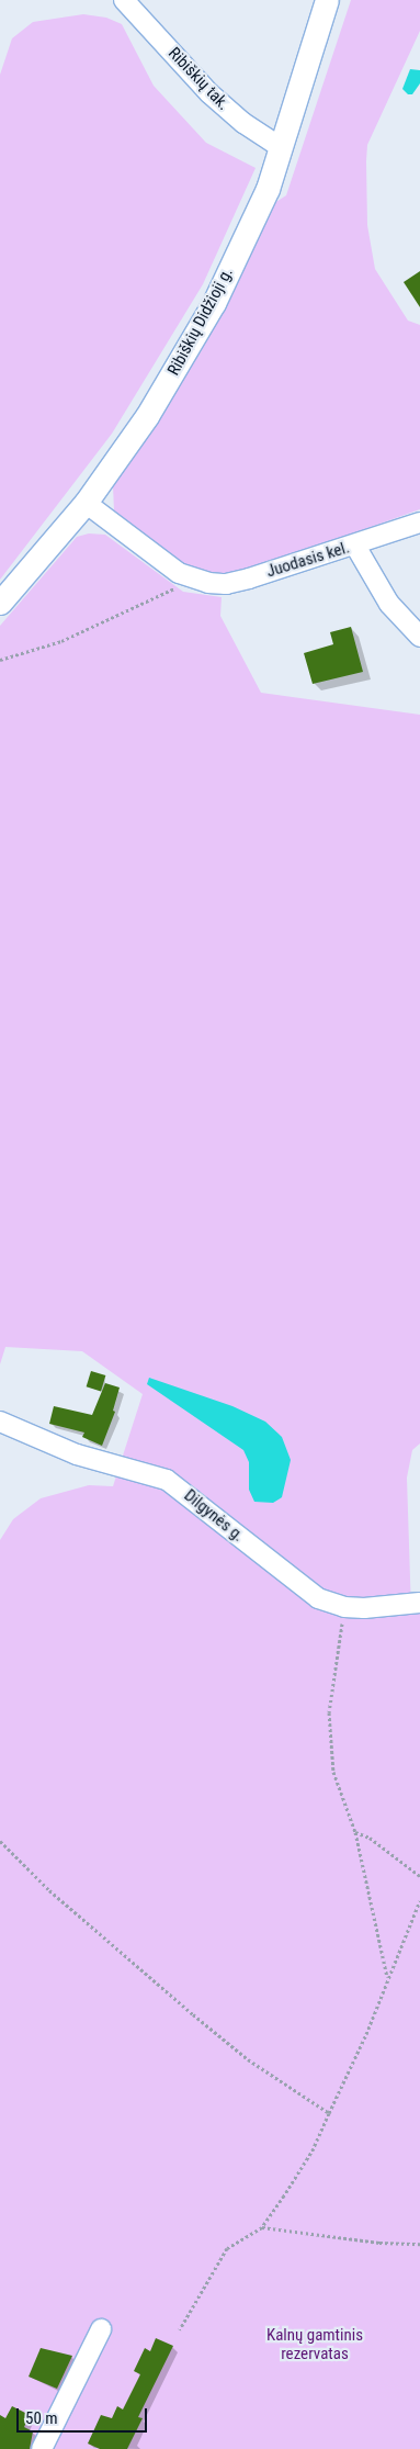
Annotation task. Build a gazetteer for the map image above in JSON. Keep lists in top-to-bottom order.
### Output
{
  "streets": {
    "main road": ["Ribiškių Didžioji g."],
    "street": ["Ribiškių tak.", "Juodasis kel.", "Dilgynės g."]
  },
  "crossings": [
    ["Ribiškių tak.", "Ribiškių Didžioji g."],
    ["Ribiškių Didžioji g.", "Juodasis kel."]
  ],
  "parks": ["Kalnų gamtinis rezervatas"],
  "scale_bar": "50 m"
}
